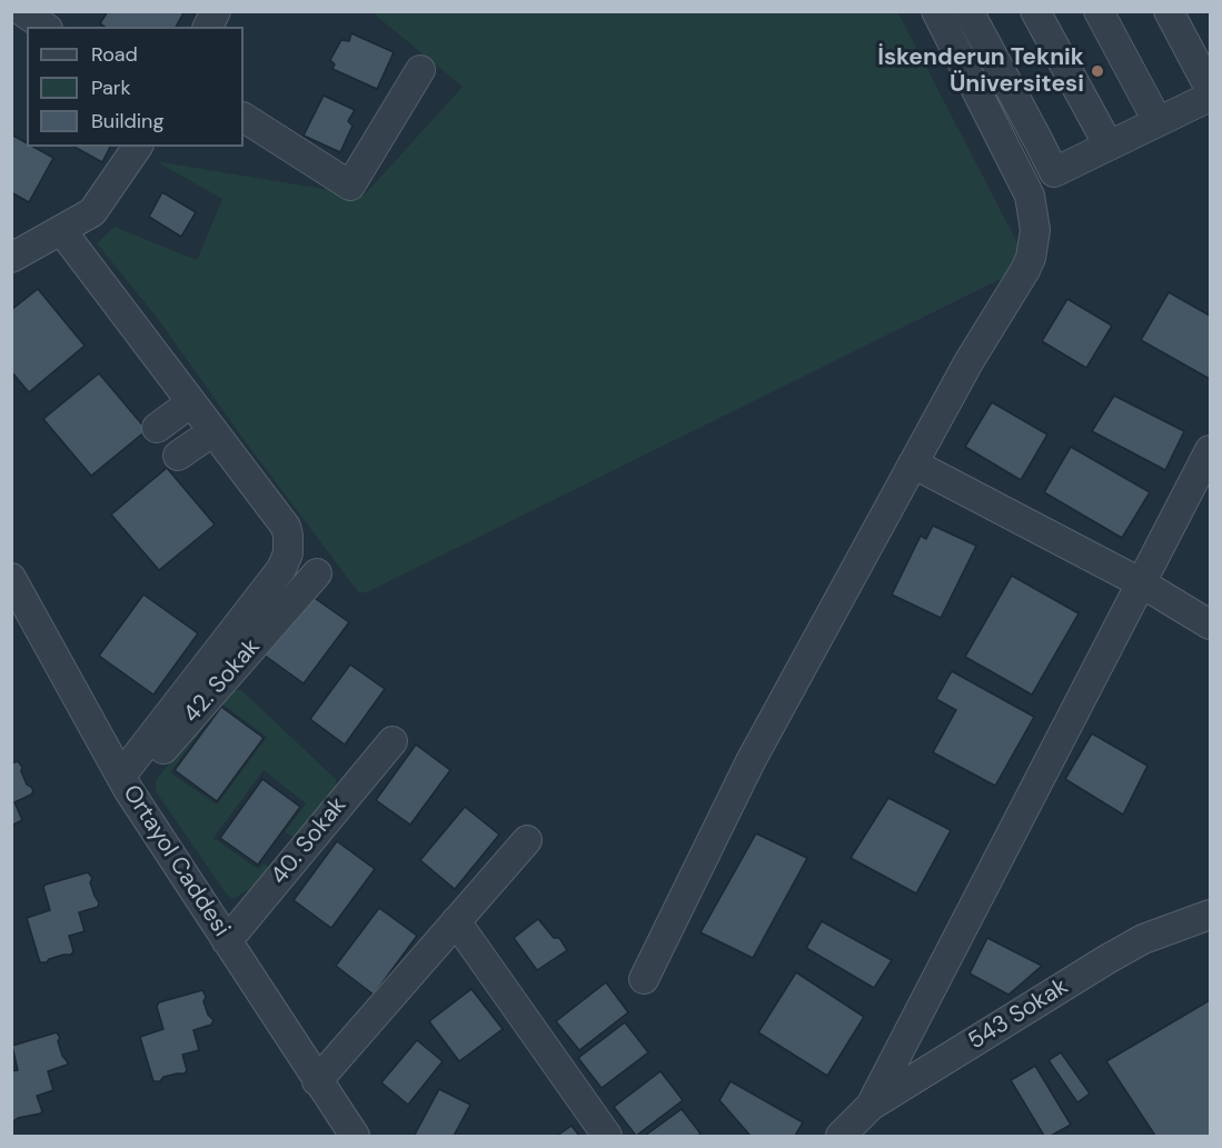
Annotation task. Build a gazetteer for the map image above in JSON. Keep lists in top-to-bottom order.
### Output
{
  "streets": {
    "street": [
      "42. Sokak",
      "40. Sokak",
      "Ortayol Caddesi",
      "543 Sokak"
    ]
  },
  "crossings": [
    ["42. Sokak", "Ortayol Caddesi"],
    ["40. Sokak", "Ortayol Caddesi"]
  ],
  "places": ["İskenderun Teknik Üniversitesi"],
  "legend": ["Road", "Park", "Building"]
}
